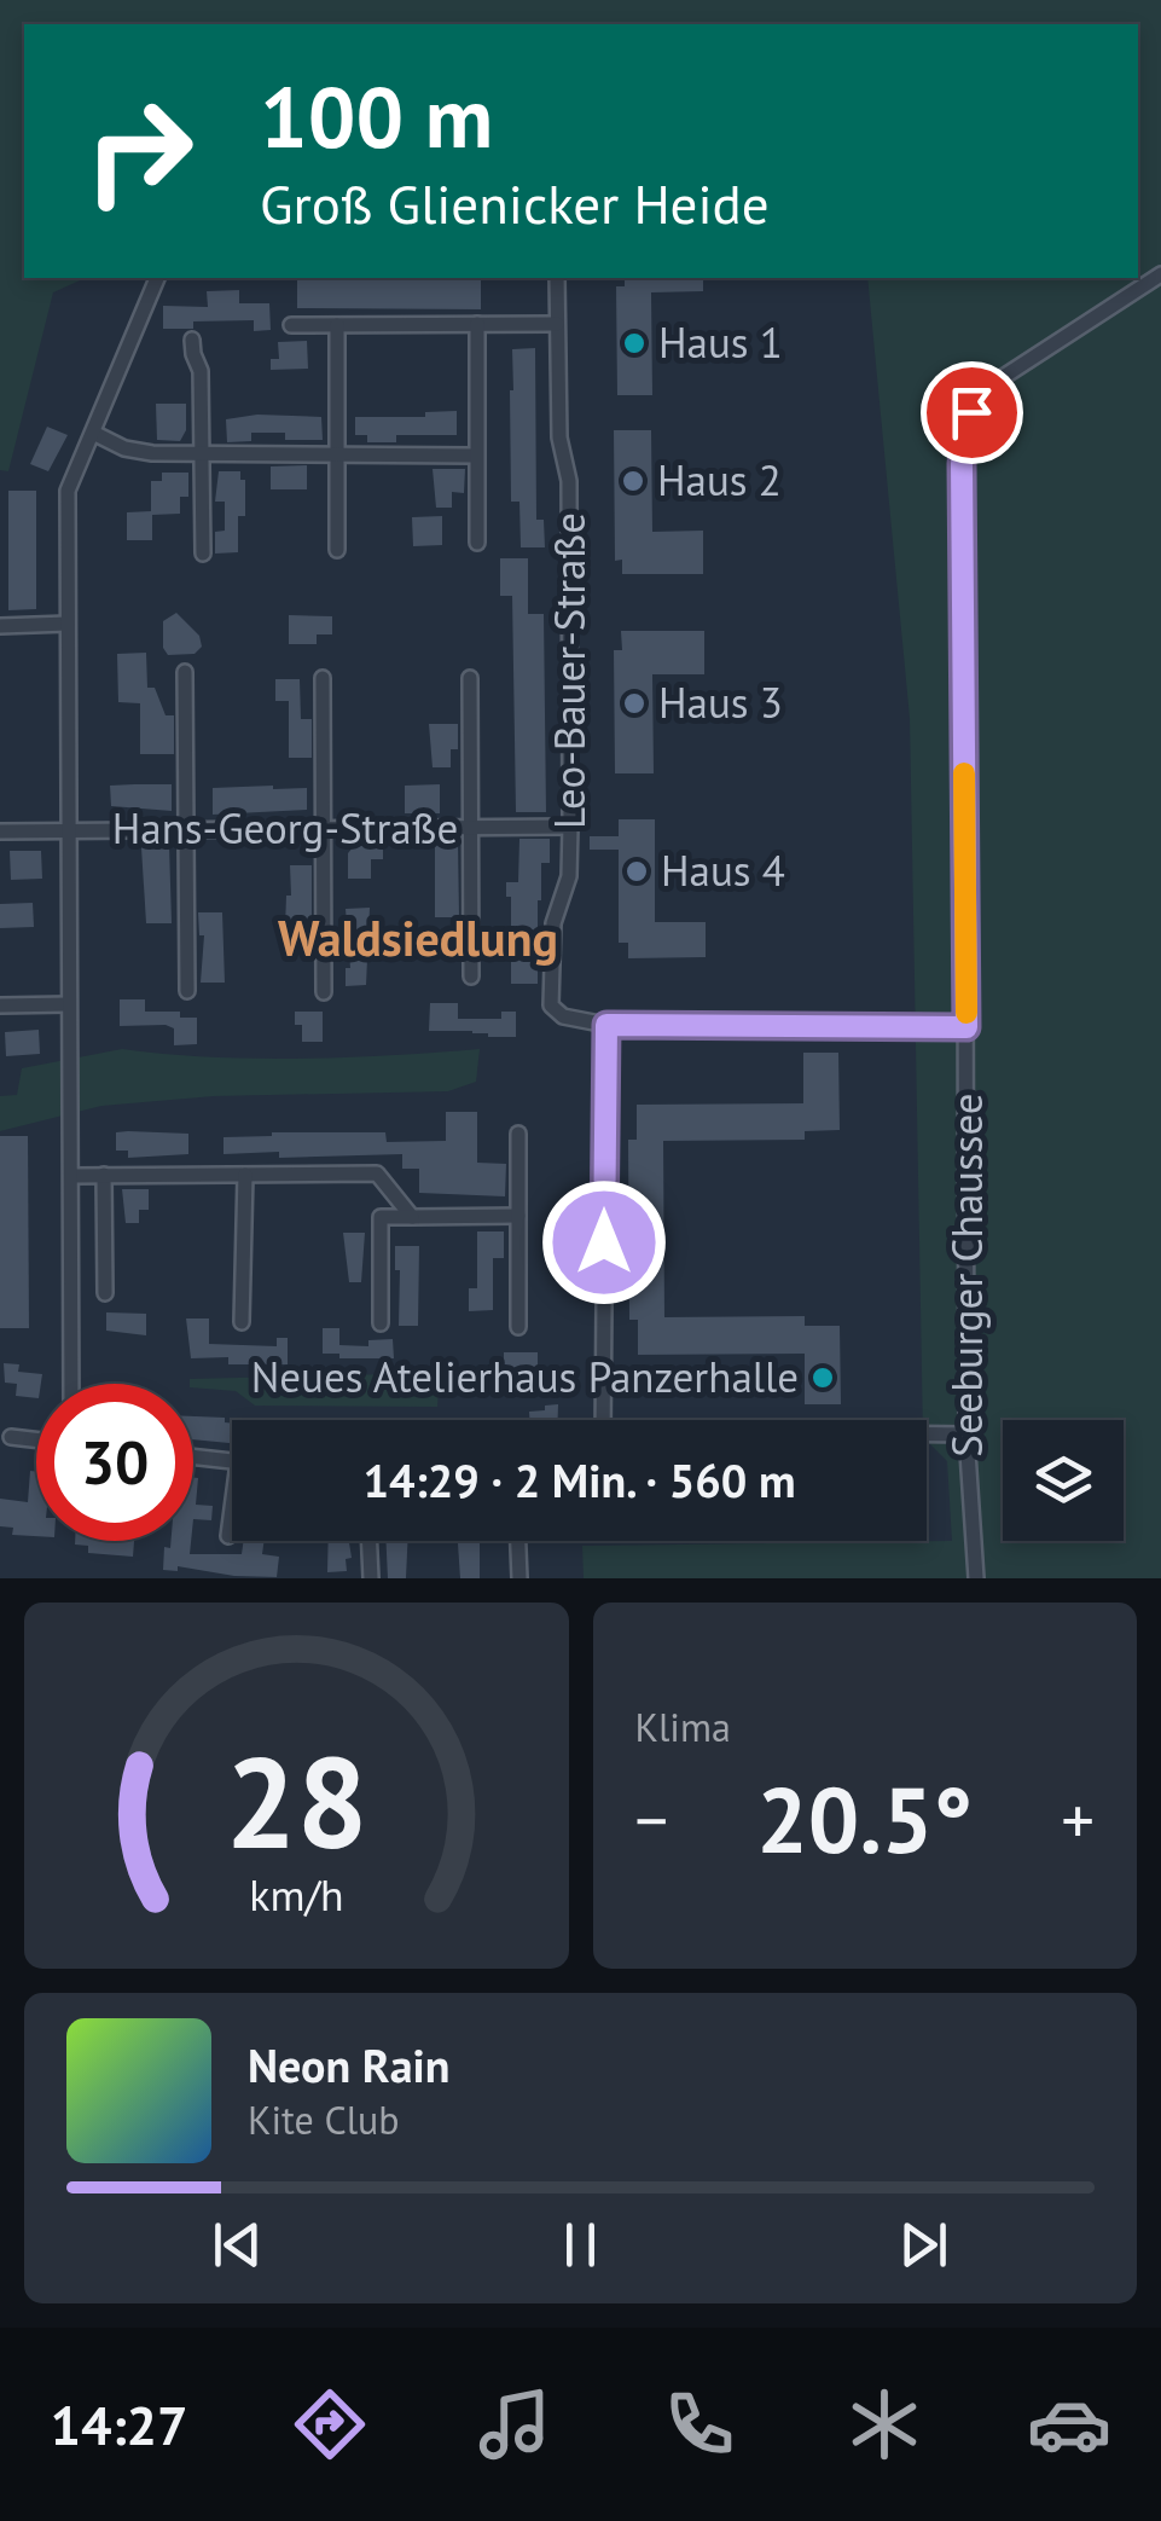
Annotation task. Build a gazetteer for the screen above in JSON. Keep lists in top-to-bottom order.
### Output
{
  "streets": {
    "street": ["Leo-Bauer-Straße", "Hans-Georg-Straße", "Seeburger Chaussee"]
  },
  "crossings": [
    ["Leo-Bauer-Straße", "Hans-Georg-Straße"]
  ],
  "districts": ["Waldsiedlung"],
  "places": [
    "Haus 1",
    "Haus 2",
    "Haus 3",
    "Haus 4",
    "Neues Atelierhaus Panzerhalle"
  ],
  "page": {
    "turn": ["100 m", "Groß Glienicker Heide"],
    "limit": "30",
    "trip": "14:29 · 2 Min. · 560 m",
    "tile": "Klima",
    "heat": ["−", "20.5°", "+"],
    "song": ["Neon Rain", "Kite Club"],
    "tabs": "14:27",
    "gauge": ["28", "km/h"]
  }
}
